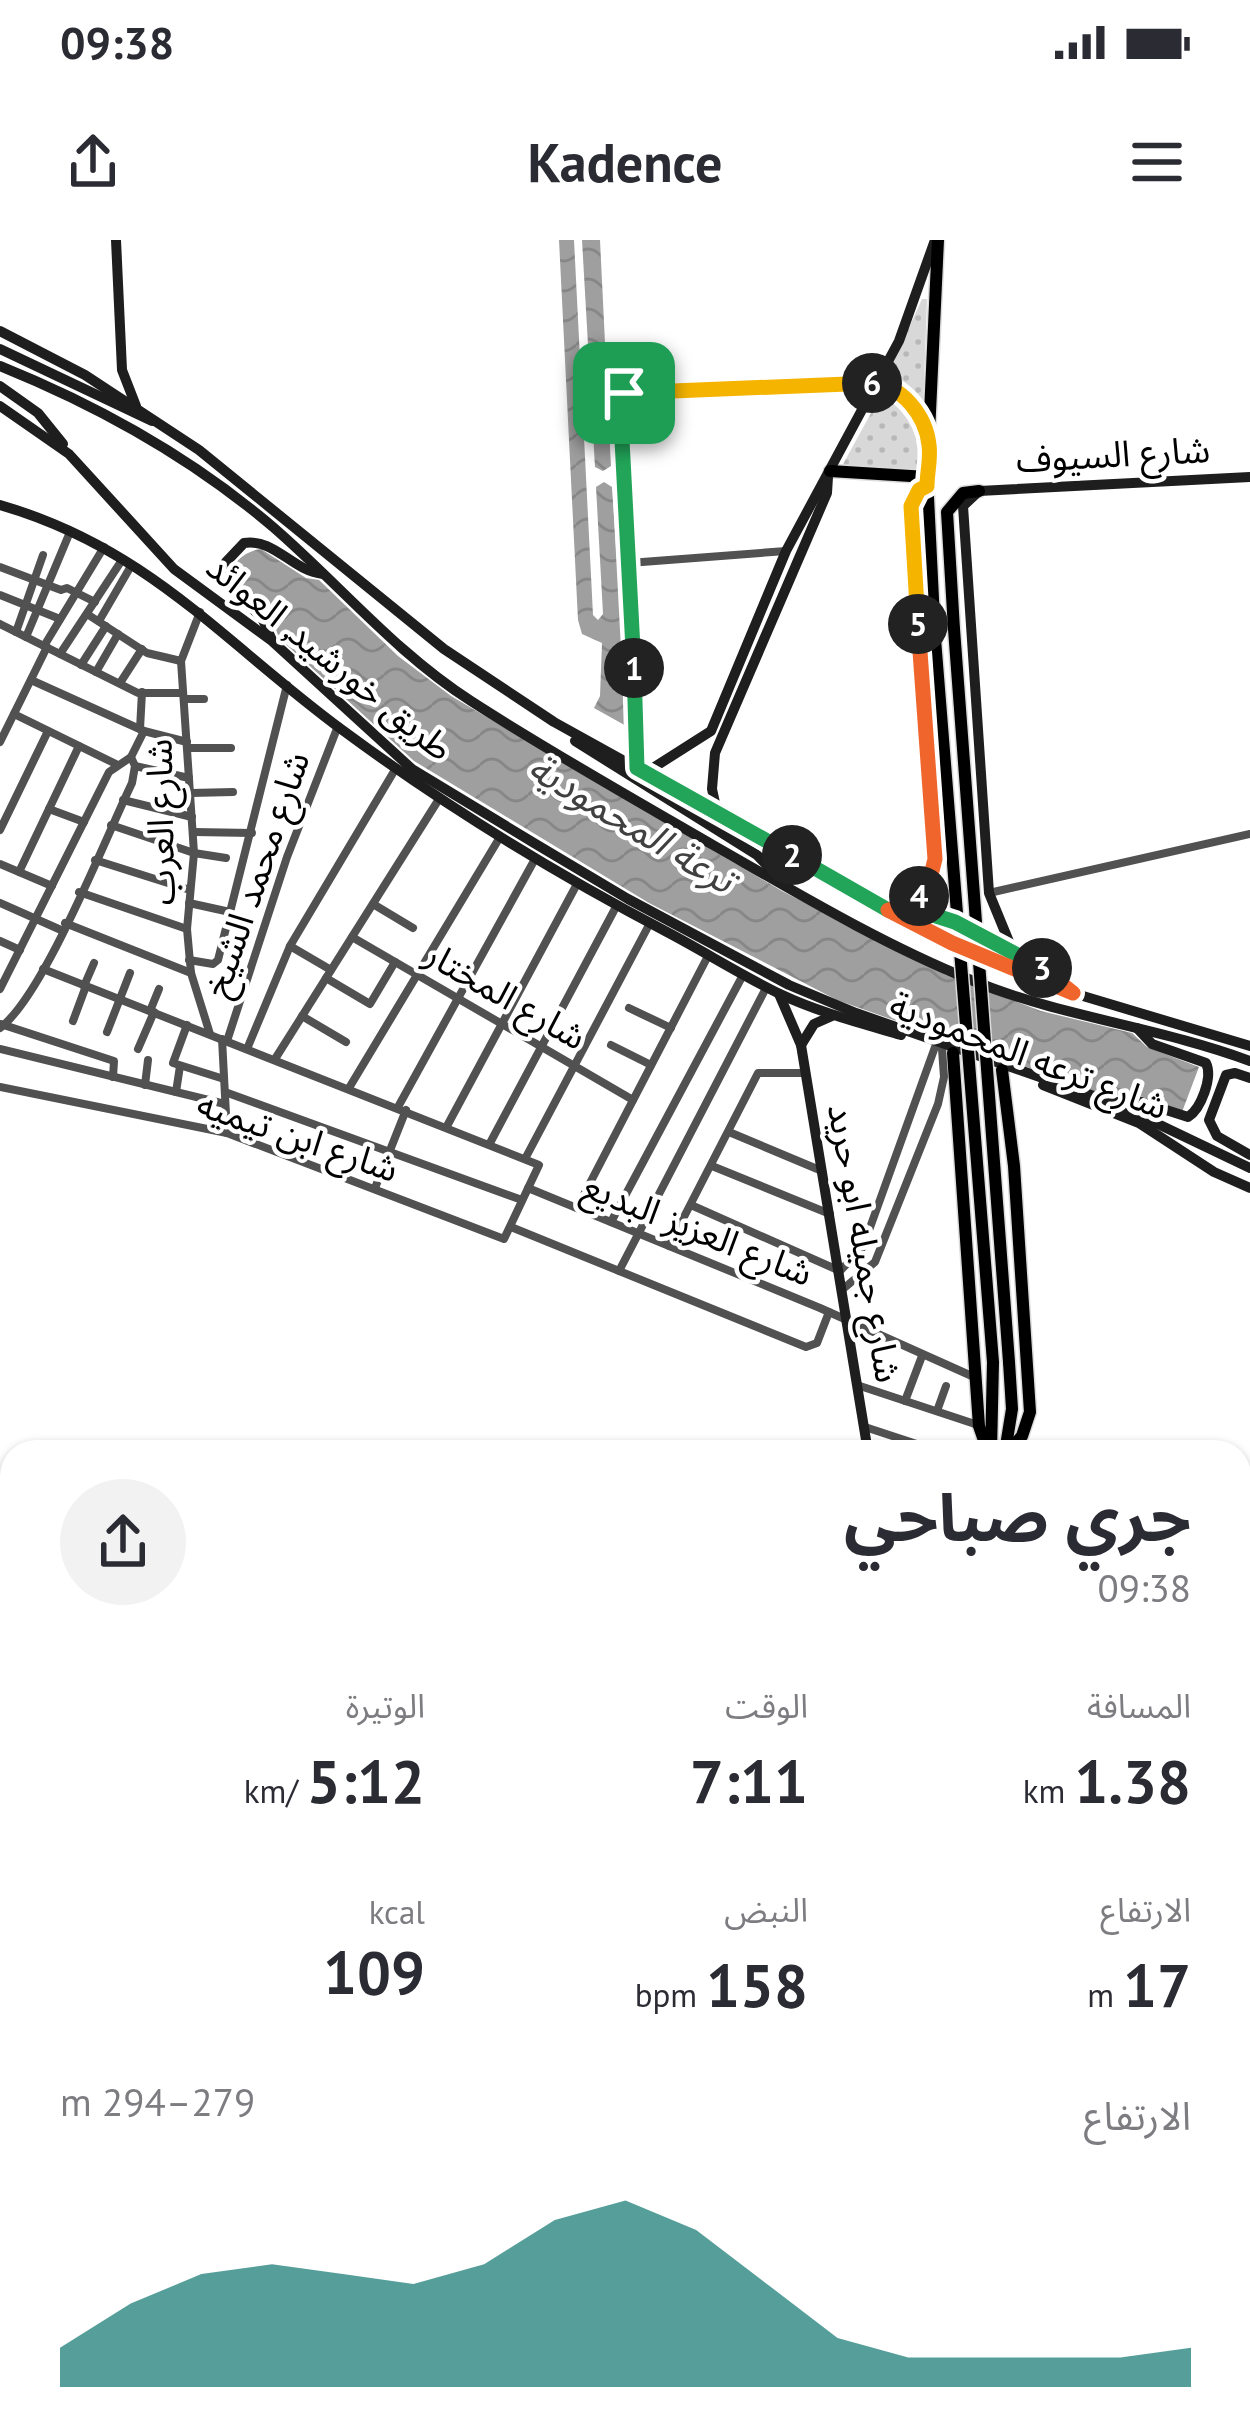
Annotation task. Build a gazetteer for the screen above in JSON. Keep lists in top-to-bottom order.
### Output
{
  "streets": {
    "main road": [
      "شارع السيوف",
      "طريق خورشيد, العوائد",
      "شارع ترعه المحمودية",
      "شارع جميله ابو حريد"
    ],
    "street": [
      "شارع العرب",
      "شارع محمد الشيخ",
      "شارع المختار",
      "شارع ابن تيميه",
      "شارع العزيز البديع"
    ]
  },
  "crossings": [
    ["شارع العرب", "شارع ترعه المحمودية"],
    ["شارع محمد الشيخ", "شارع ترعه المحمودية"],
    ["شارع ترعه المحمودية", "شارع جميله ابو حريد"],
    ["شارع العزيز البديع", "شارع جميله ابو حريد"]
  ],
  "water": ["ترعة المحمودية"],
  "page": {
    "status": "09:38",
    "header": "Kadence",
    "pins": [
      "6",
      "5",
      "1",
      "2",
      "4",
      "3"
    ],
    "heading": ["جري صباحي", "09:38"],
    "stats": [
      ["المسافة", "1.38 km"],
      ["الوقت", "7:11"],
      ["الوتيرة", "5:12 /km"],
      ["الارتفاع", "17 m"],
      ["النبض", "158 bpm"],
      ["kcal", "109"]
    ],
    "chart": ["الارتفاع", "279–294 m"]
  }
}
